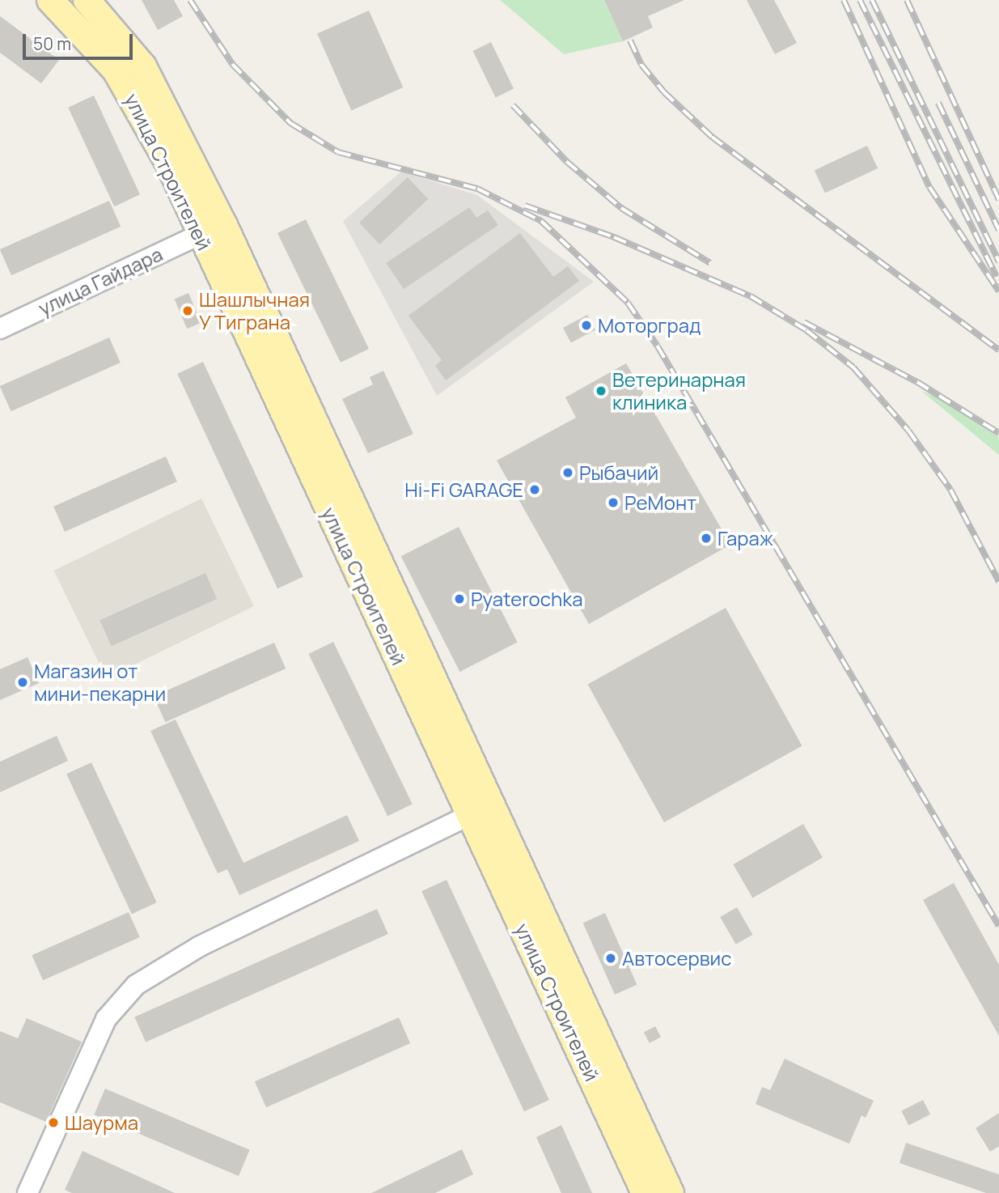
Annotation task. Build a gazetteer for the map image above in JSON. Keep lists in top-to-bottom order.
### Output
{
  "streets": {
    "main road": ["улица Строителей"],
    "street": ["улица Гайдара"]
  },
  "crossings": [
    ["улица Строителей", "улица Гайдара"]
  ],
  "places": [
    "Шашлычная У Тиграна",
    "Моторград",
    "Ветеринарная клиника",
    "Рыбачий",
    "Hi-Fi GARAGE",
    "РеМонт",
    "Гараж",
    "Pyaterochka",
    "Магазин от мини-пекарни",
    "Автосервис",
    "Шаурма"
  ],
  "scale_bar": "50 m"
}
